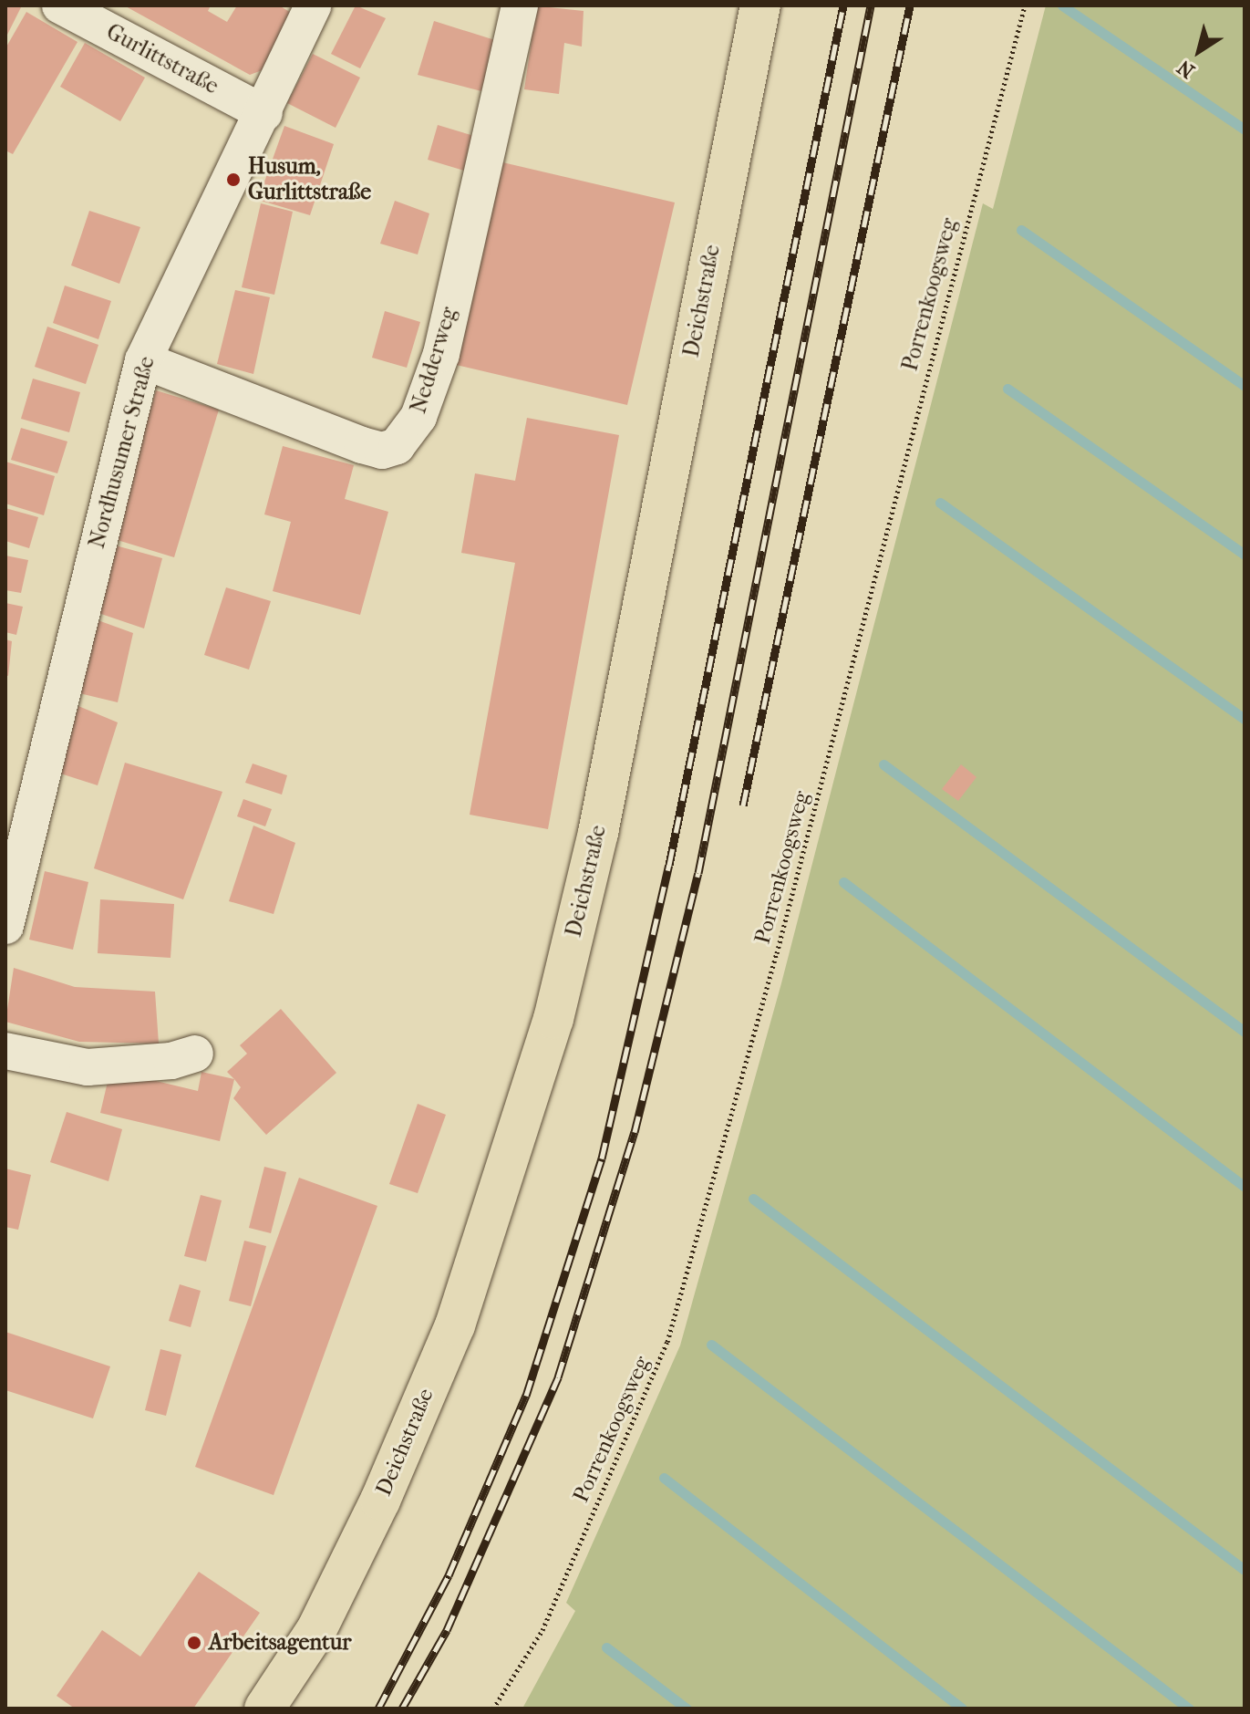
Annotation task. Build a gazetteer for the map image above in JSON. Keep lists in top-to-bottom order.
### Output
{
  "streets": {
    "main road": ["Deichstraße"],
    "street": ["Gurlittstraße", "Nedderweg", "Nordhusumer Straße"],
    "path": ["Porrenkoogsweg"]
  },
  "crossings": [
    ["Gurlittstraße", "Nordhusumer Straße"],
    ["Nedderweg", "Nordhusumer Straße"]
  ],
  "places": ["Husum, Gurlittstraße", "Arbeitsagentur"],
  "north": "bottom left"
}
